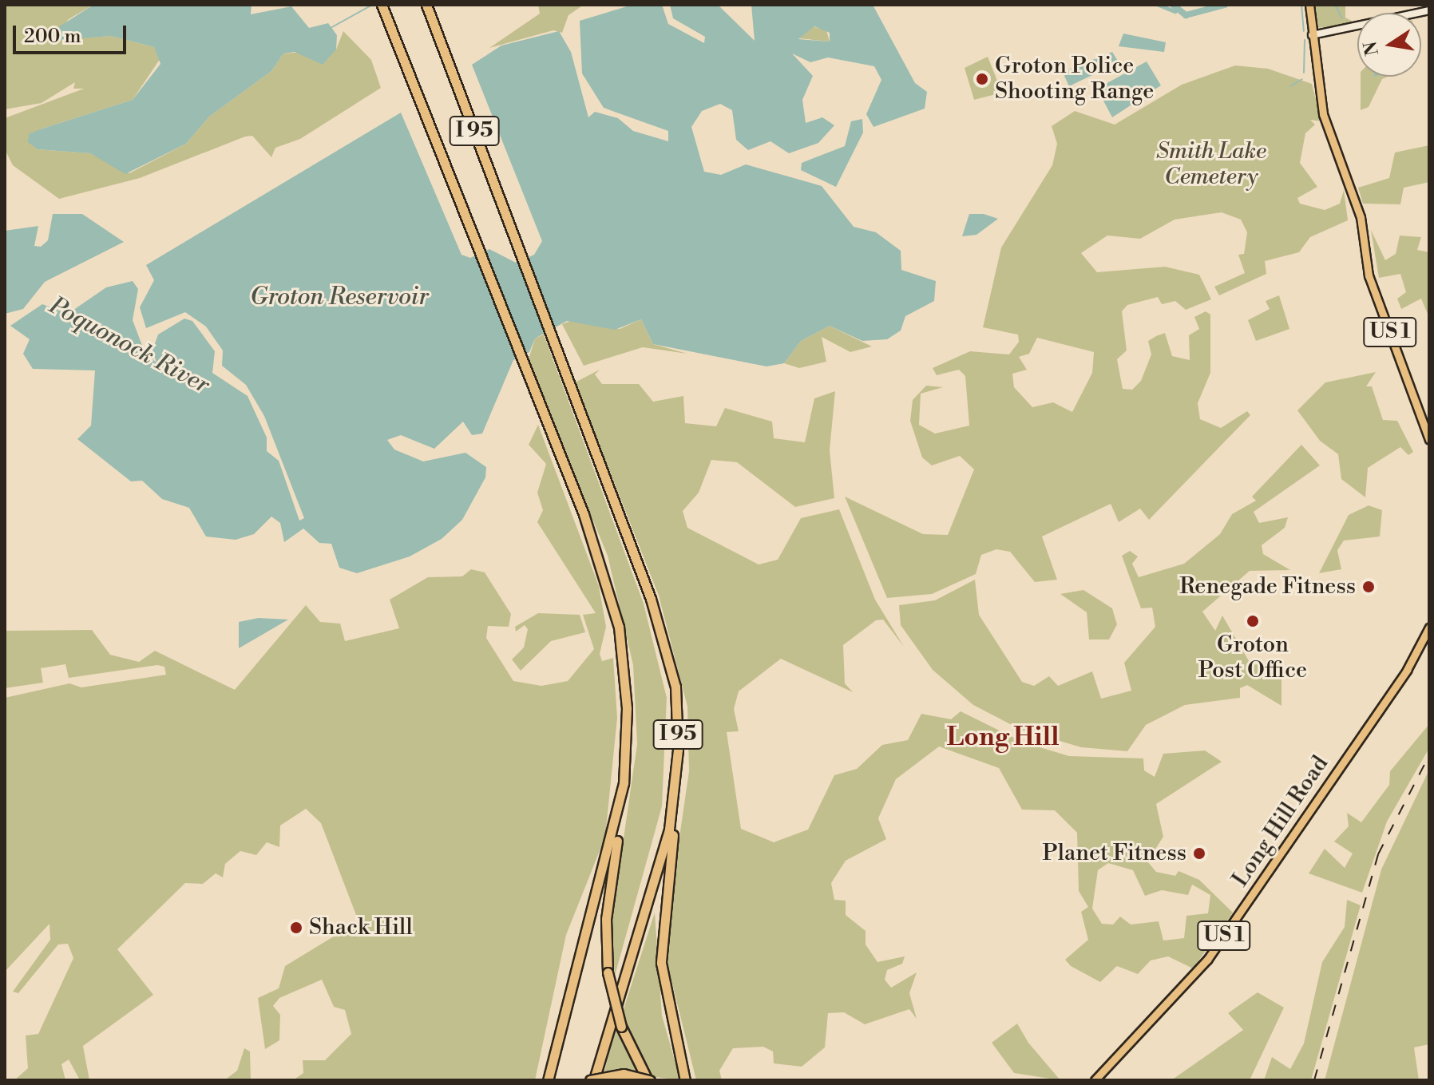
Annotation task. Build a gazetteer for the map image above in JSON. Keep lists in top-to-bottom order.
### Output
{
  "streets": {
    "highway": ["I 95"],
    "main road": ["US 1", "Long Hill Road"]
  },
  "districts": ["Long Hill"],
  "water": ["Groton Reservoir", "Poquonock River"],
  "parks": ["Smith Lake Cemetery"],
  "places": [
    "Groton Police Shooting Range",
    "Renegade Fitness",
    "Groton Post Office",
    "Planet Fitness",
    "Shack Hill"
  ],
  "scale_bar": "200 m",
  "north": "left"
}
